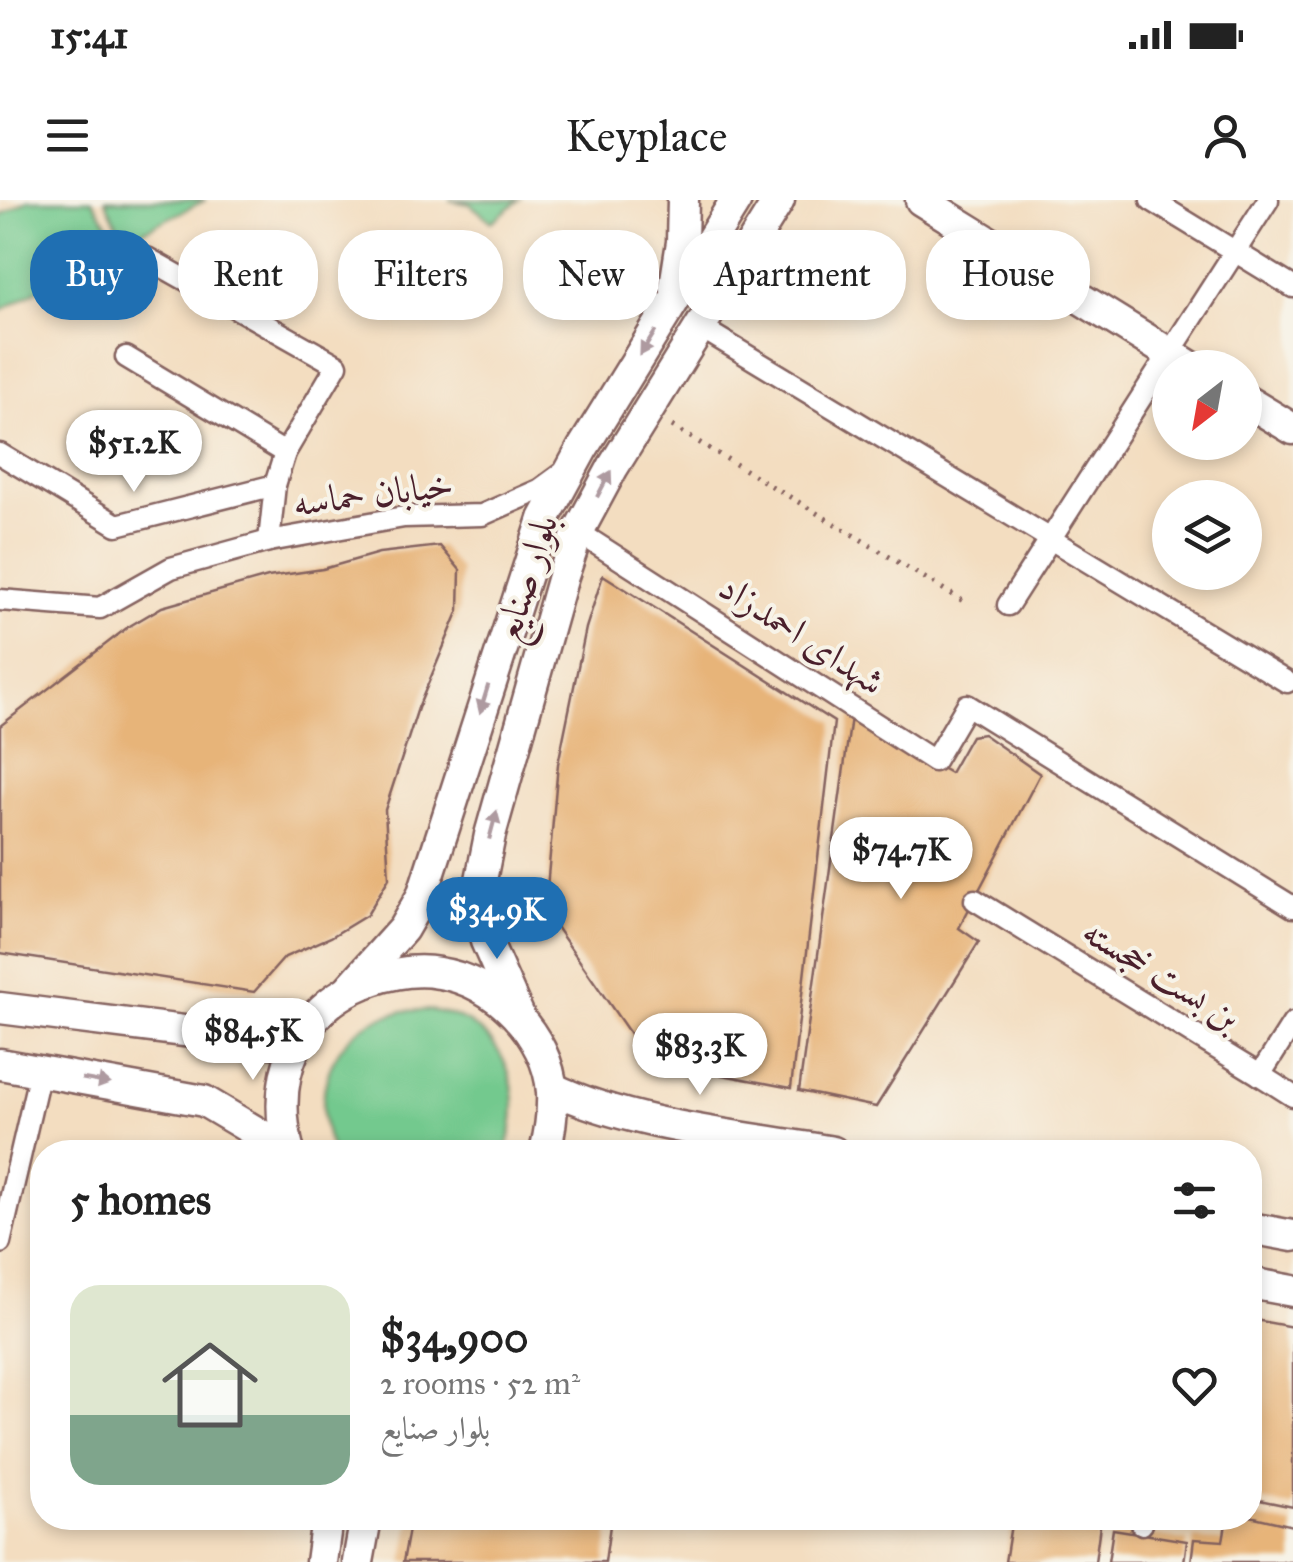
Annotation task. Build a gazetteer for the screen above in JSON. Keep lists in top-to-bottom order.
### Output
{
  "streets": {
    "street": [
      "خیابان حماسه",
      "بلوار صنایع",
      "شهدای احمدزاد",
      "بن بست خجسته"
    ]
  },
  "crossings": [
    ["خیابان حماسه", "بلوار صنایع"],
    ["بلوار صنایع", "شهدای احمدزاد"]
  ],
  "north": "bottom left",
  "page": {
    "status": "15:41",
    "header": "Keyplace",
    "chip": [
      "Buy",
      "Rent",
      "Filters",
      "New",
      "Apartment",
      "House"
    ],
    "price": [
      "$51.2K",
      "$74.7K",
      "$34.9K",
      "$84.5K",
      "$83.3K"
    ],
    "heading": "5 homes",
    "list": [
      {
        "name": "$34,900",
        "note": "2 rooms · 52 m² · بلوار صنایع"
      }
    ]
  }
}
